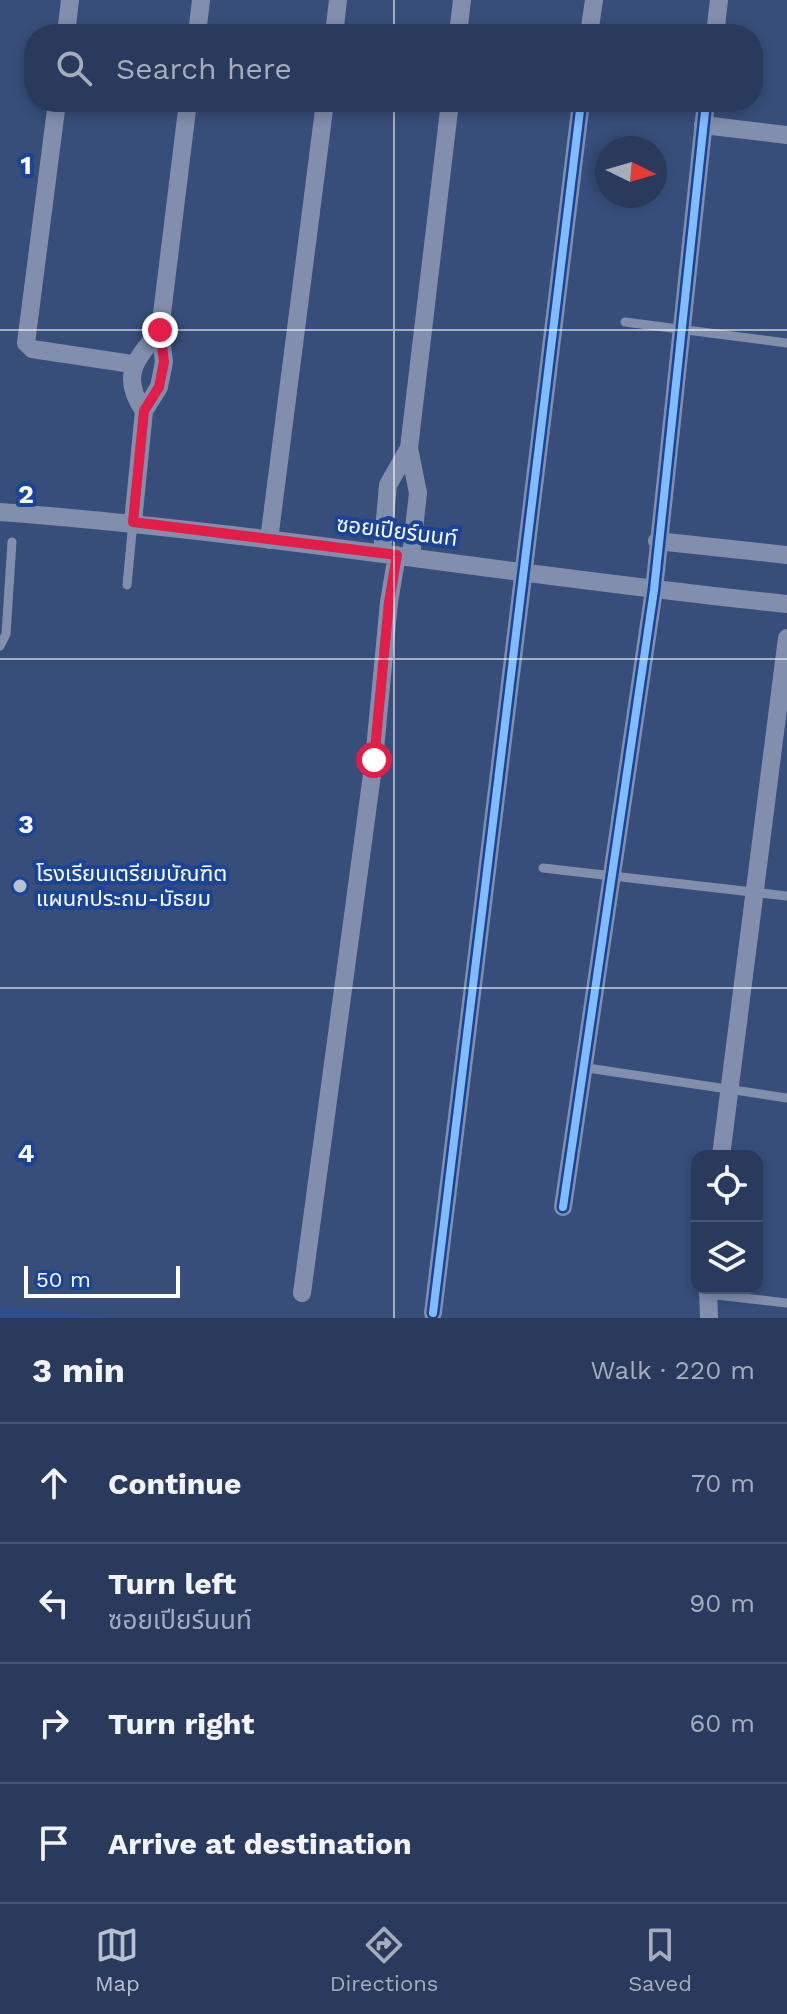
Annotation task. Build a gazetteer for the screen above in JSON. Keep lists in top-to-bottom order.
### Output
{
  "streets": {
    "street": ["ซอยเปียร์นนท์"]
  },
  "places": ["โรงเรียนเตรียมบัณฑิต แผนกประถม-มัธยม"],
  "scale_bar": "50 m",
  "north": "right",
  "page": {
    "search": "Search here",
    "scale": "50 m",
    "heading": ["3 min", "Walk · 220 m"],
    "list": [
      ["Continue", "70 m"],
      ["Turn left", "ซอยเปียร์นนท์", "90 m"],
      ["Turn right", "60 m"],
      "Arrive at destination"
    ],
    "nav": ["Map", "Directions", "Saved"]
  },
  "grid": {
    "rows": [
      "1",
      "2",
      "3",
      "4"
    ]
  }
}
